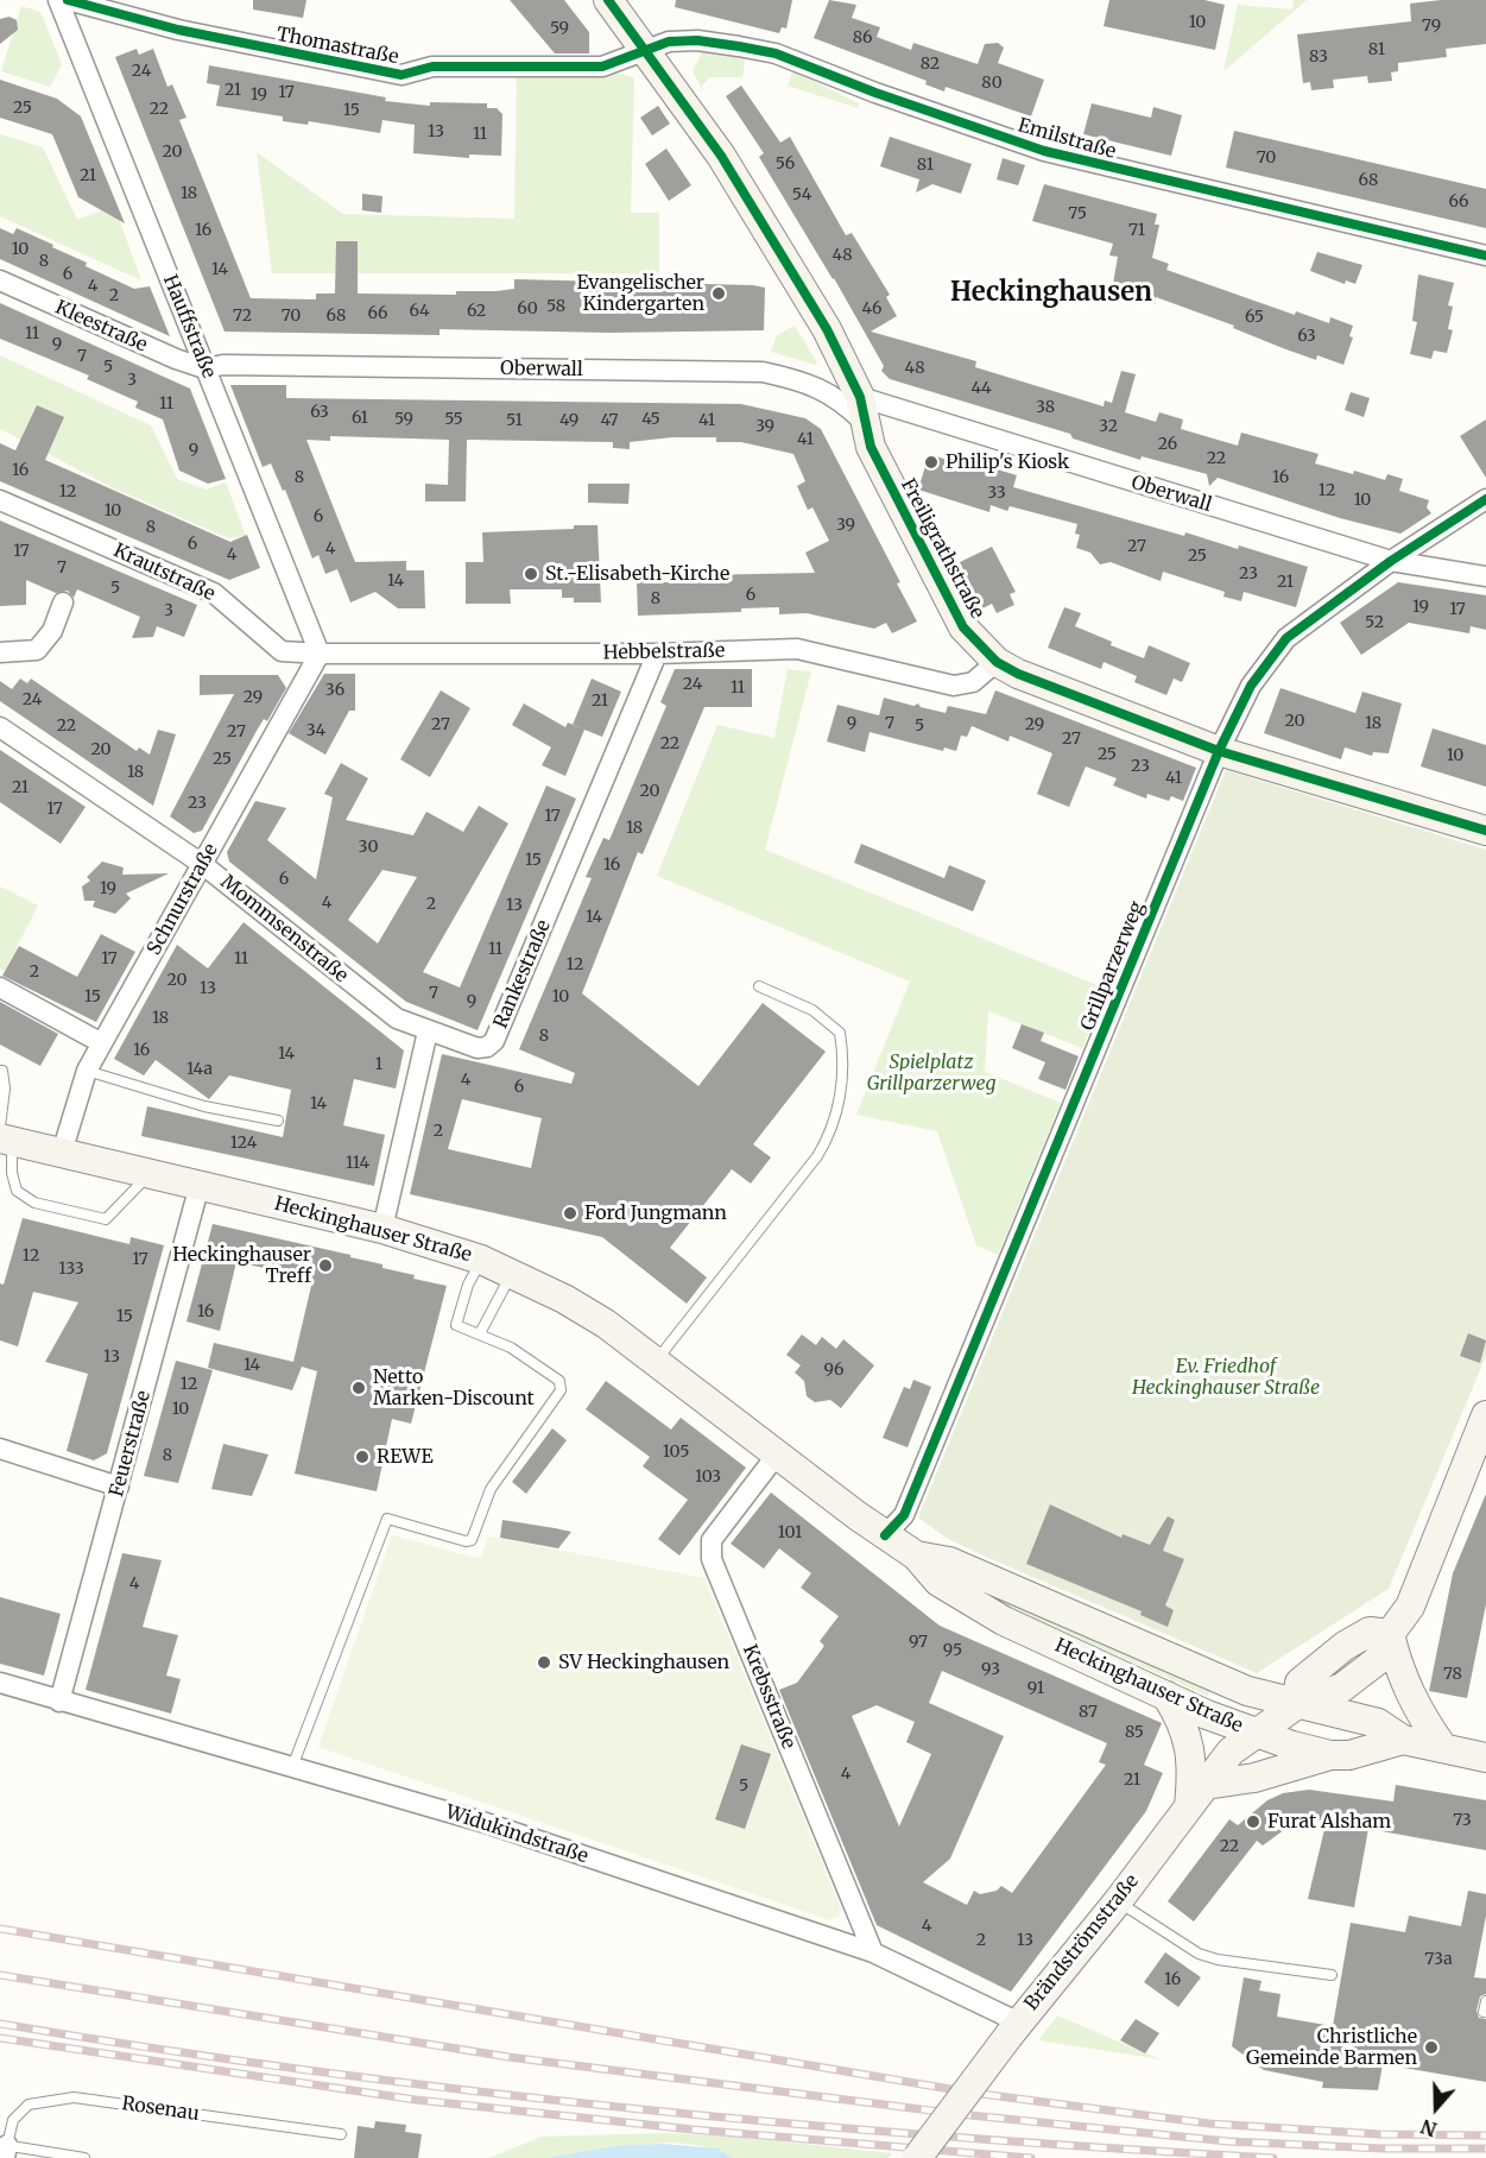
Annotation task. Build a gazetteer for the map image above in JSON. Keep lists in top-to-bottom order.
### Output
{
  "streets": {
    "main road": ["Freiligrathstraße", "Heckinghauser Straße", "Brändströmstraße"],
    "street": [
      "Thomastraße",
      "Emilstraße",
      "Kleestraße",
      "Hauffstraße",
      "Oberwall",
      "Krautstraße",
      "Hebbelstraße",
      "Schnurstraße",
      "Mommsenstraße",
      "Grillparzerweg",
      "Rankestraße",
      "Feuerstraße",
      "Krebsstraße",
      "Widukindstraße"
    ],
    "lane": ["Rosenau"]
  },
  "crossings": [
    ["Thomastraße", "Emilstraße"],
    ["Thomastraße", "Freiligrathstraße"],
    ["Emilstraße", "Freiligrathstraße"],
    ["Kleestraße", "Hauffstraße"],
    ["Kleestraße", "Oberwall"],
    ["Hauffstraße", "Oberwall"],
    ["Hauffstraße", "Krautstraße"],
    ["Hauffstraße", "Hebbelstraße"],
    ["Hauffstraße", "Schnurstraße"],
    ["Oberwall", "Freiligrathstraße"],
    ["Oberwall", "Grillparzerweg"],
    ["Freiligrathstraße", "Hebbelstraße"],
    ["Freiligrathstraße", "Grillparzerweg"],
    ["Krautstraße", "Hebbelstraße"],
    ["Krautstraße", "Schnurstraße"],
    ["Hebbelstraße", "Schnurstraße"],
    ["Hebbelstraße", "Rankestraße"],
    ["Schnurstraße", "Mommsenstraße"],
    ["Schnurstraße", "Heckinghauser Straße"],
    ["Mommsenstraße", "Rankestraße"],
    ["Grillparzerweg", "Heckinghauser Straße"],
    ["Heckinghauser Straße", "Feuerstraße"],
    ["Heckinghauser Straße", "Krebsstraße"],
    ["Heckinghauser Straße", "Brändströmstraße"],
    ["Feuerstraße", "Widukindstraße"],
    ["Krebsstraße", "Widukindstraße"],
    ["Widukindstraße", "Brändströmstraße"]
  ],
  "districts": ["Heckinghausen"],
  "parks": ["Spielplatz Grillparzerweg", "Ev. Friedhof Heckinghauser Straße"],
  "places": [
    "Evangelischer Kindergarten",
    "Philip's Kiosk",
    "St.-Elisabeth-Kirche",
    "Ford Jungmann",
    "Heckinghauser Treff",
    "Netto Marken-Discount",
    "REWE",
    "SV Heckinghausen",
    "Furat Alsham",
    "Christliche Gemeinde Barmen"
  ],
  "house_numbers": [
    "10",
    "79",
    "59",
    "86",
    "81",
    "83",
    "82",
    "24",
    "80",
    "21",
    "17",
    "19",
    "25",
    "22",
    "15",
    "13",
    "11",
    "20",
    "70",
    "56",
    "81",
    "21",
    "68",
    "18",
    "54",
    "66",
    "75",
    "16",
    "71",
    "10",
    "48",
    "8",
    "14",
    "6",
    "4",
    "2",
    "58",
    "60",
    "46",
    "64",
    "62",
    "66",
    "72",
    "70",
    "68",
    "65",
    "11",
    "63",
    "9",
    "7",
    "5",
    "48",
    "3",
    "44",
    "11",
    "38",
    "63",
    "61",
    "59",
    "55",
    "45",
    "51",
    "49",
    "47",
    "41",
    "39",
    "32",
    "41",
    "26",
    "9",
    "22",
    "16",
    "8",
    "16",
    "12",
    "12",
    "33",
    "10",
    "10",
    "6",
    "39",
    "8",
    "6",
    "27",
    "4",
    "17",
    "4",
    "25",
    "7",
    "23",
    "14",
    "21",
    "5",
    "6",
    "8",
    "19",
    "17",
    "3",
    "52",
    "24",
    "11",
    "36",
    "29",
    "24",
    "21",
    "20",
    "9",
    "7",
    "18",
    "27",
    "29",
    "22",
    "5",
    "34",
    "27",
    "27",
    "22",
    "20",
    "25",
    "10",
    "25",
    "23",
    "18",
    "41",
    "21",
    "20",
    "23",
    "17",
    "17",
    "18",
    "30",
    "15",
    "16",
    "6",
    "19",
    "4",
    "2",
    "13",
    "14",
    "11",
    "17",
    "11",
    "12",
    "2",
    "20",
    "13",
    "7",
    "15",
    "10",
    "9",
    "18",
    "8",
    "16",
    "14",
    "1",
    "14a",
    "4",
    "6",
    "14",
    "2",
    "124",
    "114",
    "12",
    "17",
    "133",
    "16",
    "15",
    "13",
    "14",
    "96",
    "12",
    "10",
    "105",
    "8",
    "103",
    "101",
    "4",
    "97",
    "95",
    "93",
    "78",
    "91",
    "87",
    "85",
    "4",
    "21",
    "5",
    "73",
    "22",
    "4",
    "2",
    "13",
    "73a",
    "16"
  ],
  "north": "bottom"
}
